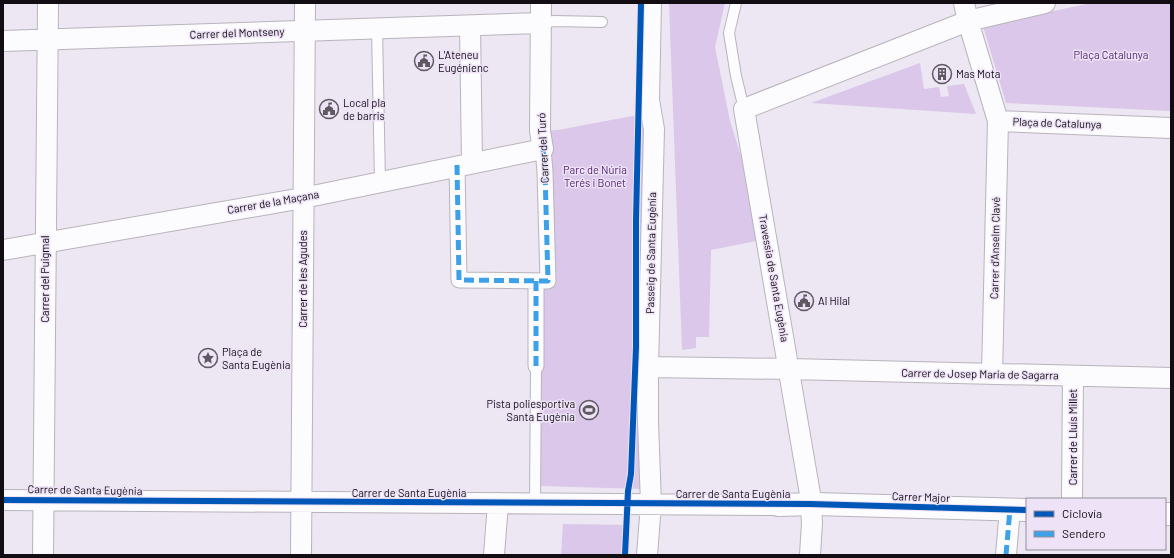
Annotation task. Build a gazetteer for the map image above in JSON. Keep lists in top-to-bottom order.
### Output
{
  "streets": {
    "street": [
      "Carrer del Montseny",
      "Plaça de Catalunya",
      "Carrer del Turó",
      "Carrer de la Maçana",
      "Carrer d'Anselm Clavé",
      "Passeig de Santa Eugènia",
      "Travessia de Santa Eugènia",
      "Carrer del Puigmal",
      "Carrer de les Agudes",
      "Carrer de Josep Maria de Sagarra",
      "Carrer de Lluís Millet",
      "Carrer de Santa Eugènia",
      "Carrer Major"
    ]
  },
  "crossings": [
    ["Carrer del Montseny", "Carrer del Turó"],
    ["Carrer del Montseny", "Carrer del Puigmal"],
    ["Carrer del Montseny", "Carrer de les Agudes"],
    ["Plaça de Catalunya", "Carrer d'Anselm Clavé"],
    ["Carrer del Turó", "Carrer de la Maçana"],
    ["Carrer de la Maçana", "Carrer del Puigmal"],
    ["Carrer de la Maçana", "Carrer de les Agudes"],
    ["Carrer d'Anselm Clavé", "Carrer de Josep Maria de Sagarra"],
    ["Passeig de Santa Eugènia", "Carrer de Josep Maria de Sagarra"],
    ["Passeig de Santa Eugènia", "Carrer de Santa Eugènia"],
    ["Travessia de Santa Eugènia", "Carrer de Josep Maria de Sagarra"],
    ["Travessia de Santa Eugènia", "Carrer de Santa Eugènia"],
    ["Travessia de Santa Eugènia", "Carrer Major"],
    ["Carrer del Puigmal", "Carrer de Santa Eugènia"],
    ["Carrer de les Agudes", "Carrer de Santa Eugènia"],
    ["Carrer de Josep Maria de Sagarra", "Carrer de Lluís Millet"],
    ["Carrer de Santa Eugènia", "Carrer Major"]
  ],
  "parks": ["Plaça Catalunya", "Parc de Núria Terés i Bonet"],
  "places": {
    "public building": ["L'Ateneu Eugénienc", "Local pla de barris", "Al Hilal"],
    "building": ["Mas Mota"],
    "place": ["Plaça de Santa Eugènia"],
    "sports": ["Pista poliesportiva Santa Eugènia"]
  },
  "legend": ["Ciclovía", "Sendero"]
}
